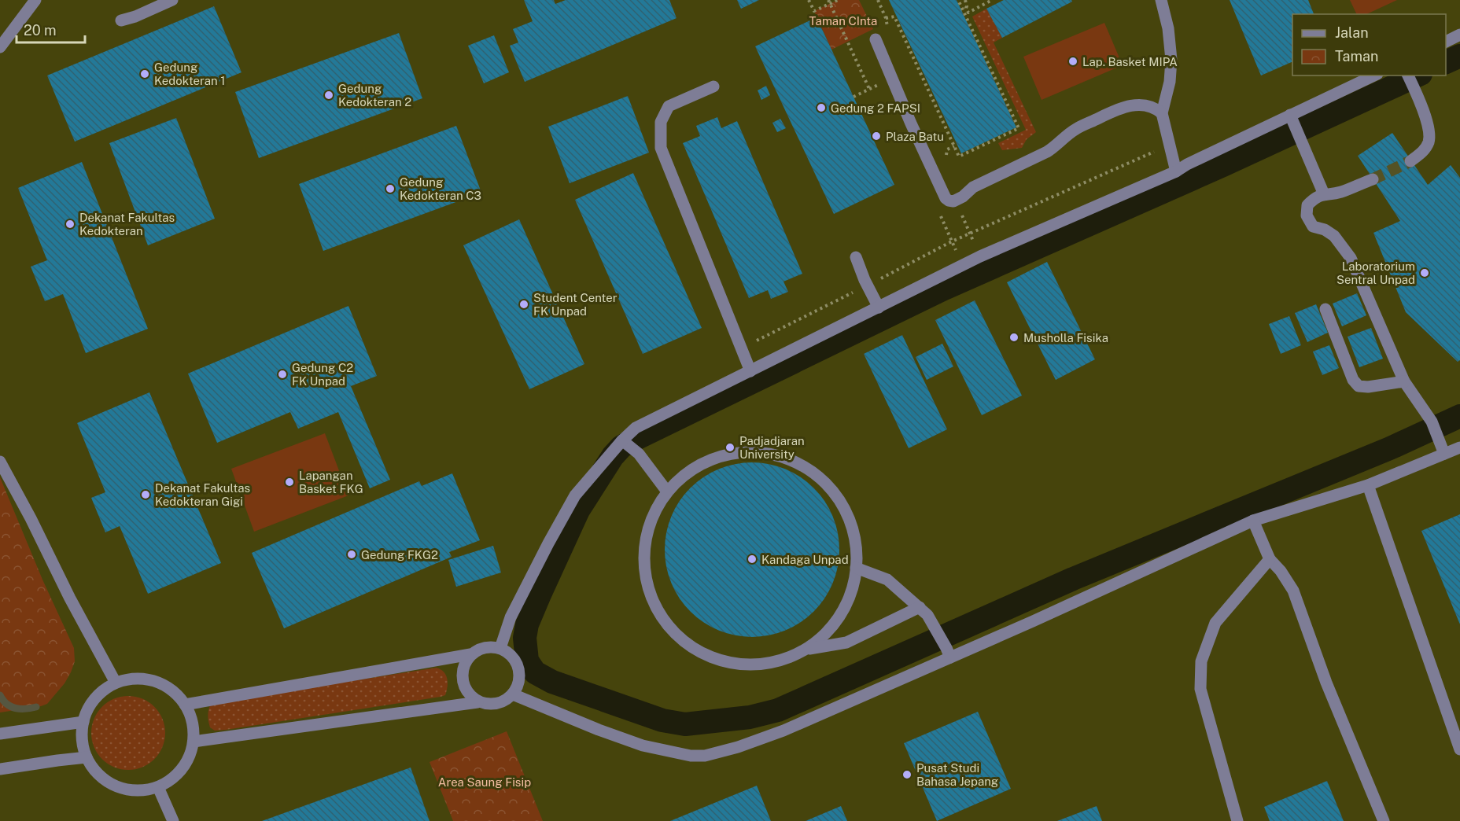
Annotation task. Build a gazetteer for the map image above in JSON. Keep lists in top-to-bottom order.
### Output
{
  "parks": ["Taman CInta", "Area Saung Fisip"],
  "places": [
    "Lap. Basket MIPA",
    "Gedung Kedokteran 1",
    "Gedung Kedokteran 2",
    "Gedung 2 FAPSI",
    "Plaza Batu",
    "Gedung Kedokteran C3",
    "Dekanat Fakultas Kedokteran",
    "Laboratorium Sentral Unpad",
    "Student Center FK Unpad",
    "Musholla Fisika",
    "Gedung C2 FK Unpad",
    "Padjadjaran University",
    "Lapangan Basket FKG",
    "Dekanat Fakultas Kedokteran Gigi",
    "Gedung FKG2",
    "Kandaga Unpad",
    "Pusat Studi Bahasa Jepang"
  ],
  "legend": ["Jalan", "Taman"],
  "scale_bar": "20 m"
}
